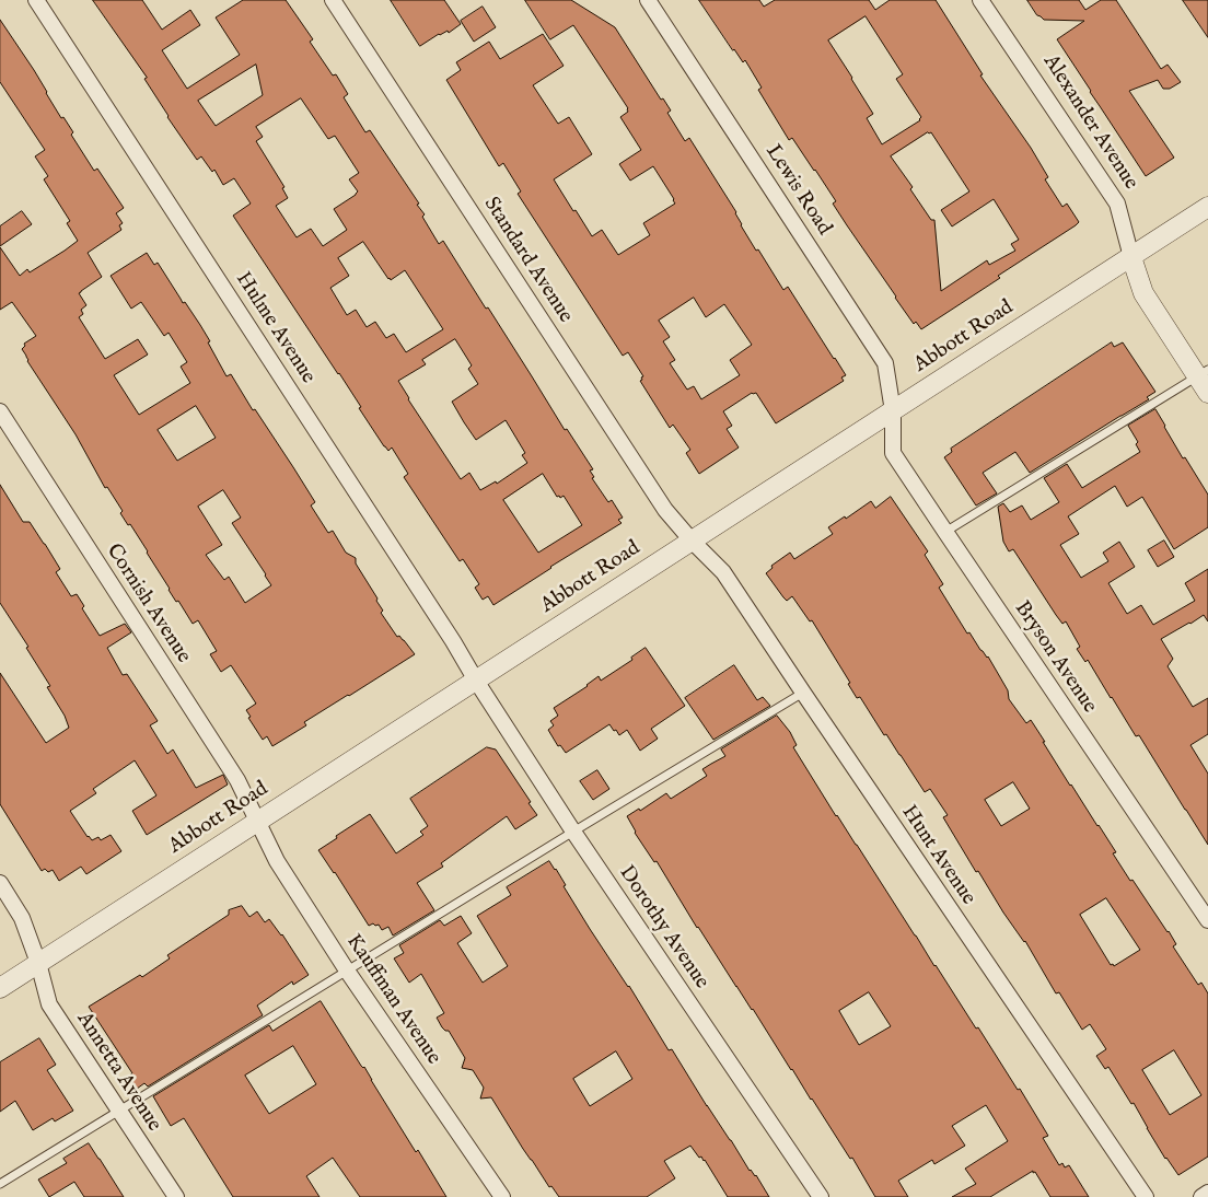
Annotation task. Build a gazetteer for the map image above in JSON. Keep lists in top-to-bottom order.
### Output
{
  "streets": {
    "street": [
      "Alexander Avenue",
      "Lewis Road",
      "Standard Avenue",
      "Hulme Avenue",
      "Abbott Road",
      "Cornish Avenue",
      "Bryson Avenue",
      "Hunt Avenue",
      "Dorothy Avenue",
      "Kauffman Avenue",
      "Annetta Avenue"
    ]
  },
  "crossings": [
    ["Alexander Avenue", "Abbott Road"],
    ["Lewis Road", "Abbott Road"],
    ["Lewis Road", "Bryson Avenue"],
    ["Standard Avenue", "Abbott Road"],
    ["Standard Avenue", "Hunt Avenue"],
    ["Hulme Avenue", "Abbott Road"],
    ["Hulme Avenue", "Dorothy Avenue"],
    ["Abbott Road", "Cornish Avenue"],
    ["Abbott Road", "Bryson Avenue"],
    ["Abbott Road", "Hunt Avenue"],
    ["Abbott Road", "Dorothy Avenue"],
    ["Abbott Road", "Kauffman Avenue"],
    ["Abbott Road", "Annetta Avenue"],
    ["Cornish Avenue", "Kauffman Avenue"]
  ]
}
